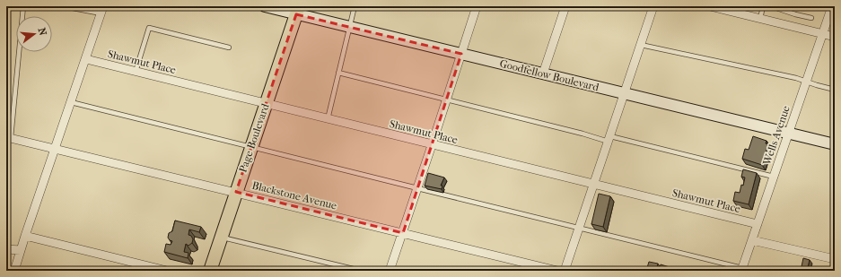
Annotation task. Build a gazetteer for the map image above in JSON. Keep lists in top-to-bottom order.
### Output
{
  "streets": {
    "main road": ["Goodfellow Boulevard", "Page Boulevard"],
    "street": ["Shawmut Place", "Wells Avenue", "Blackstone Avenue"]
  },
  "crossings": [
    ["Shawmut Place", "Wells Avenue"],
    ["Shawmut Place", "Page Boulevard"],
    ["Goodfellow Boulevard", "Wells Avenue"],
    ["Goodfellow Boulevard", "Page Boulevard"],
    ["Page Boulevard", "Blackstone Avenue"]
  ],
  "north": "right"
}
